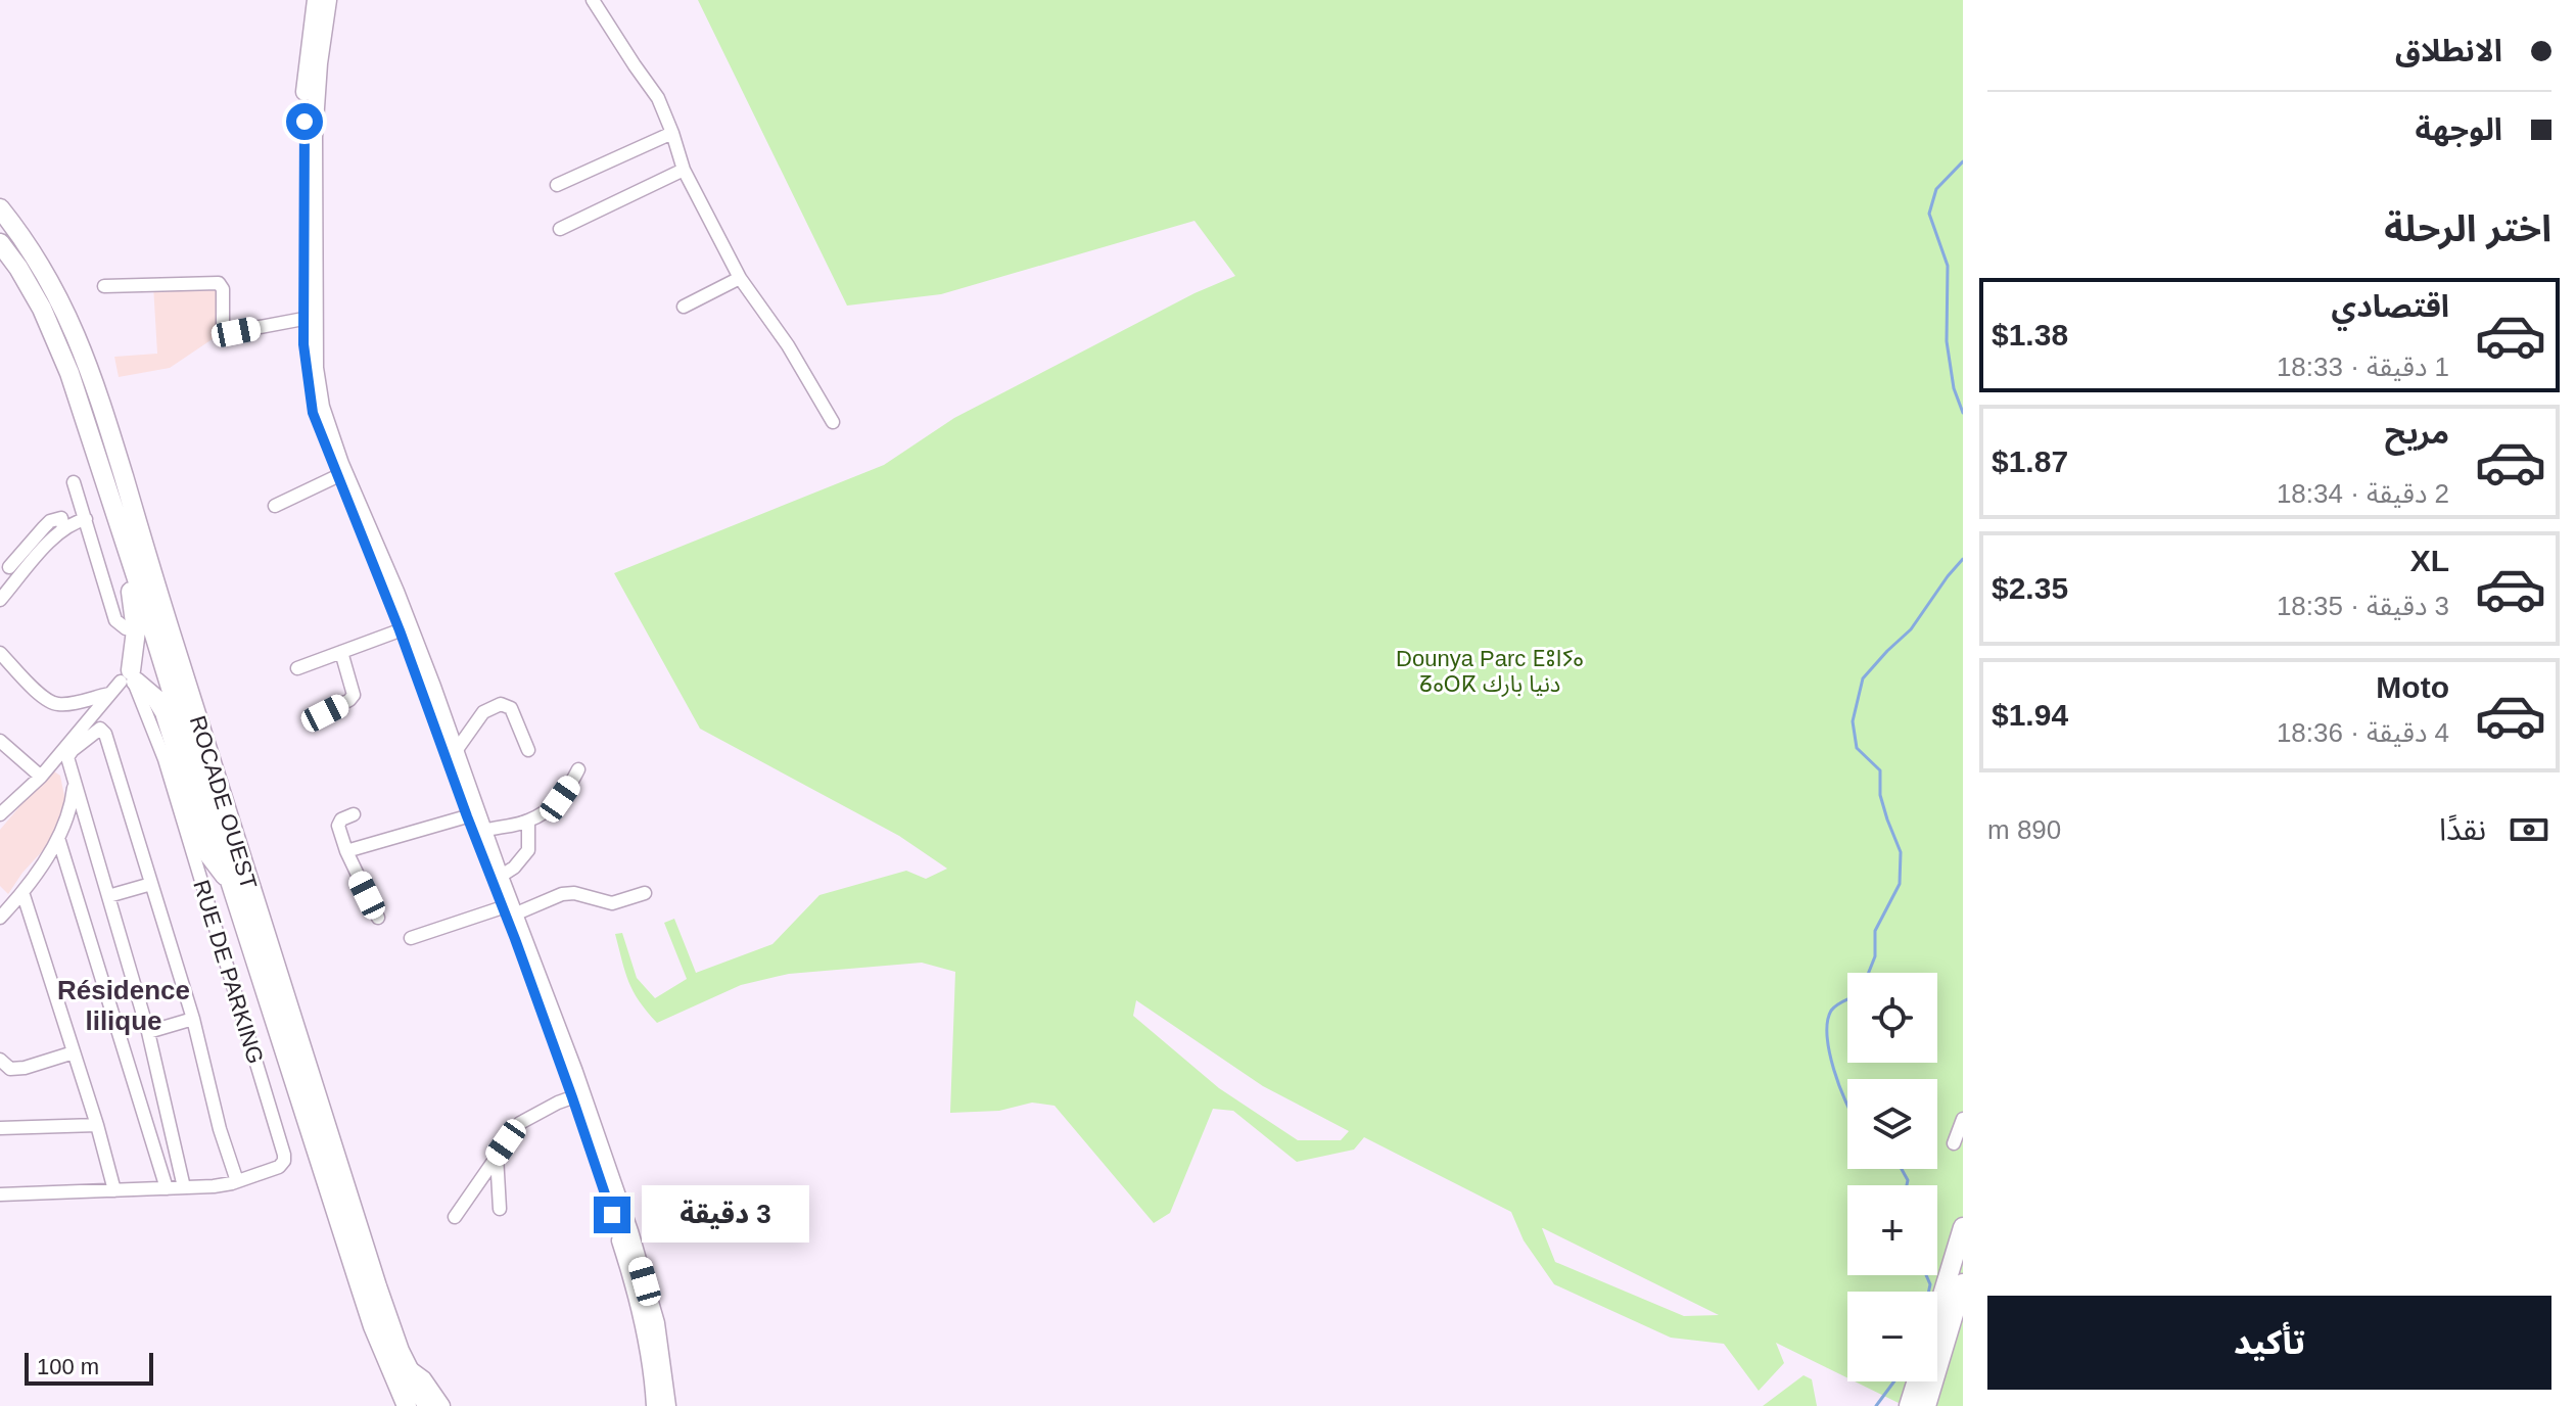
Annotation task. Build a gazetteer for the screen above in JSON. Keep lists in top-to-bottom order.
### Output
{
  "streets": {
    "highway": ["ROCADE OUEST"],
    "street": ["RUE DE PARKING"]
  },
  "districts": ["Résidence lilique"],
  "parks": ["Dounya Parc ⴹⵓⵏⵢⴰ ⵒⴰⵔⴽ دنيا بارك"],
  "scale_bar": "100 m",
  "page": {
    "banner": ["الانطلاق", "الوجهة"],
    "heading": "اختر الرحلة",
    "list": [
      {
        "name": "اقتصادي",
        "note": "1 دقيقة · 18:33",
        "value": "$1.38"
      },
      {
        "name": "مريح",
        "note": "2 دقيقة · 18:34",
        "value": "$1.87"
      },
      {
        "name": "XL",
        "note": "3 دقيقة · 18:35",
        "value": "$2.35"
      },
      {
        "name": "Moto",
        "note": "4 دقيقة · 18:36",
        "value": "$1.94"
      }
    ],
    "pay": ["نقدًا", "890 m"],
    "map_buttons": ["+", "−"],
    "bubble": "3 دقيقة",
    "buttons": "تأكيد",
    "scale": "100 m"
  }
}
